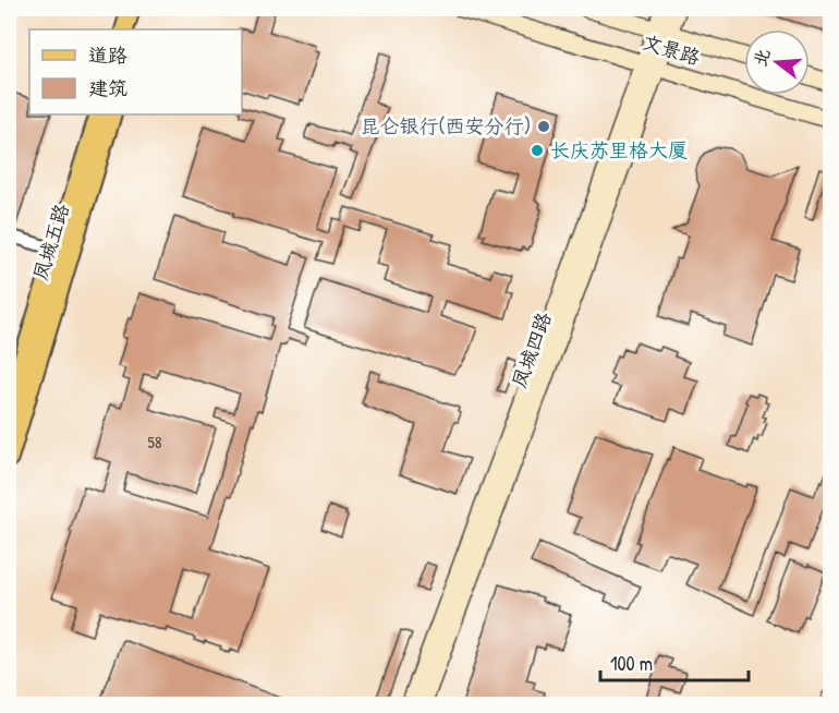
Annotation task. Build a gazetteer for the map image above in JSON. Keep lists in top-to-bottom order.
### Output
{
  "streets": {
    "main road": ["凤城五路"],
    "street": ["文景路", "凤城四路"]
  },
  "crossings": [
    ["文景路", "凤城四路"]
  ],
  "places": ["昆仑银行(西安分行)", "长庆苏里格大厦"],
  "house_numbers": ["58"],
  "legend": ["道路", "建筑"],
  "scale_bar": "100 m",
  "north": "left"
}
